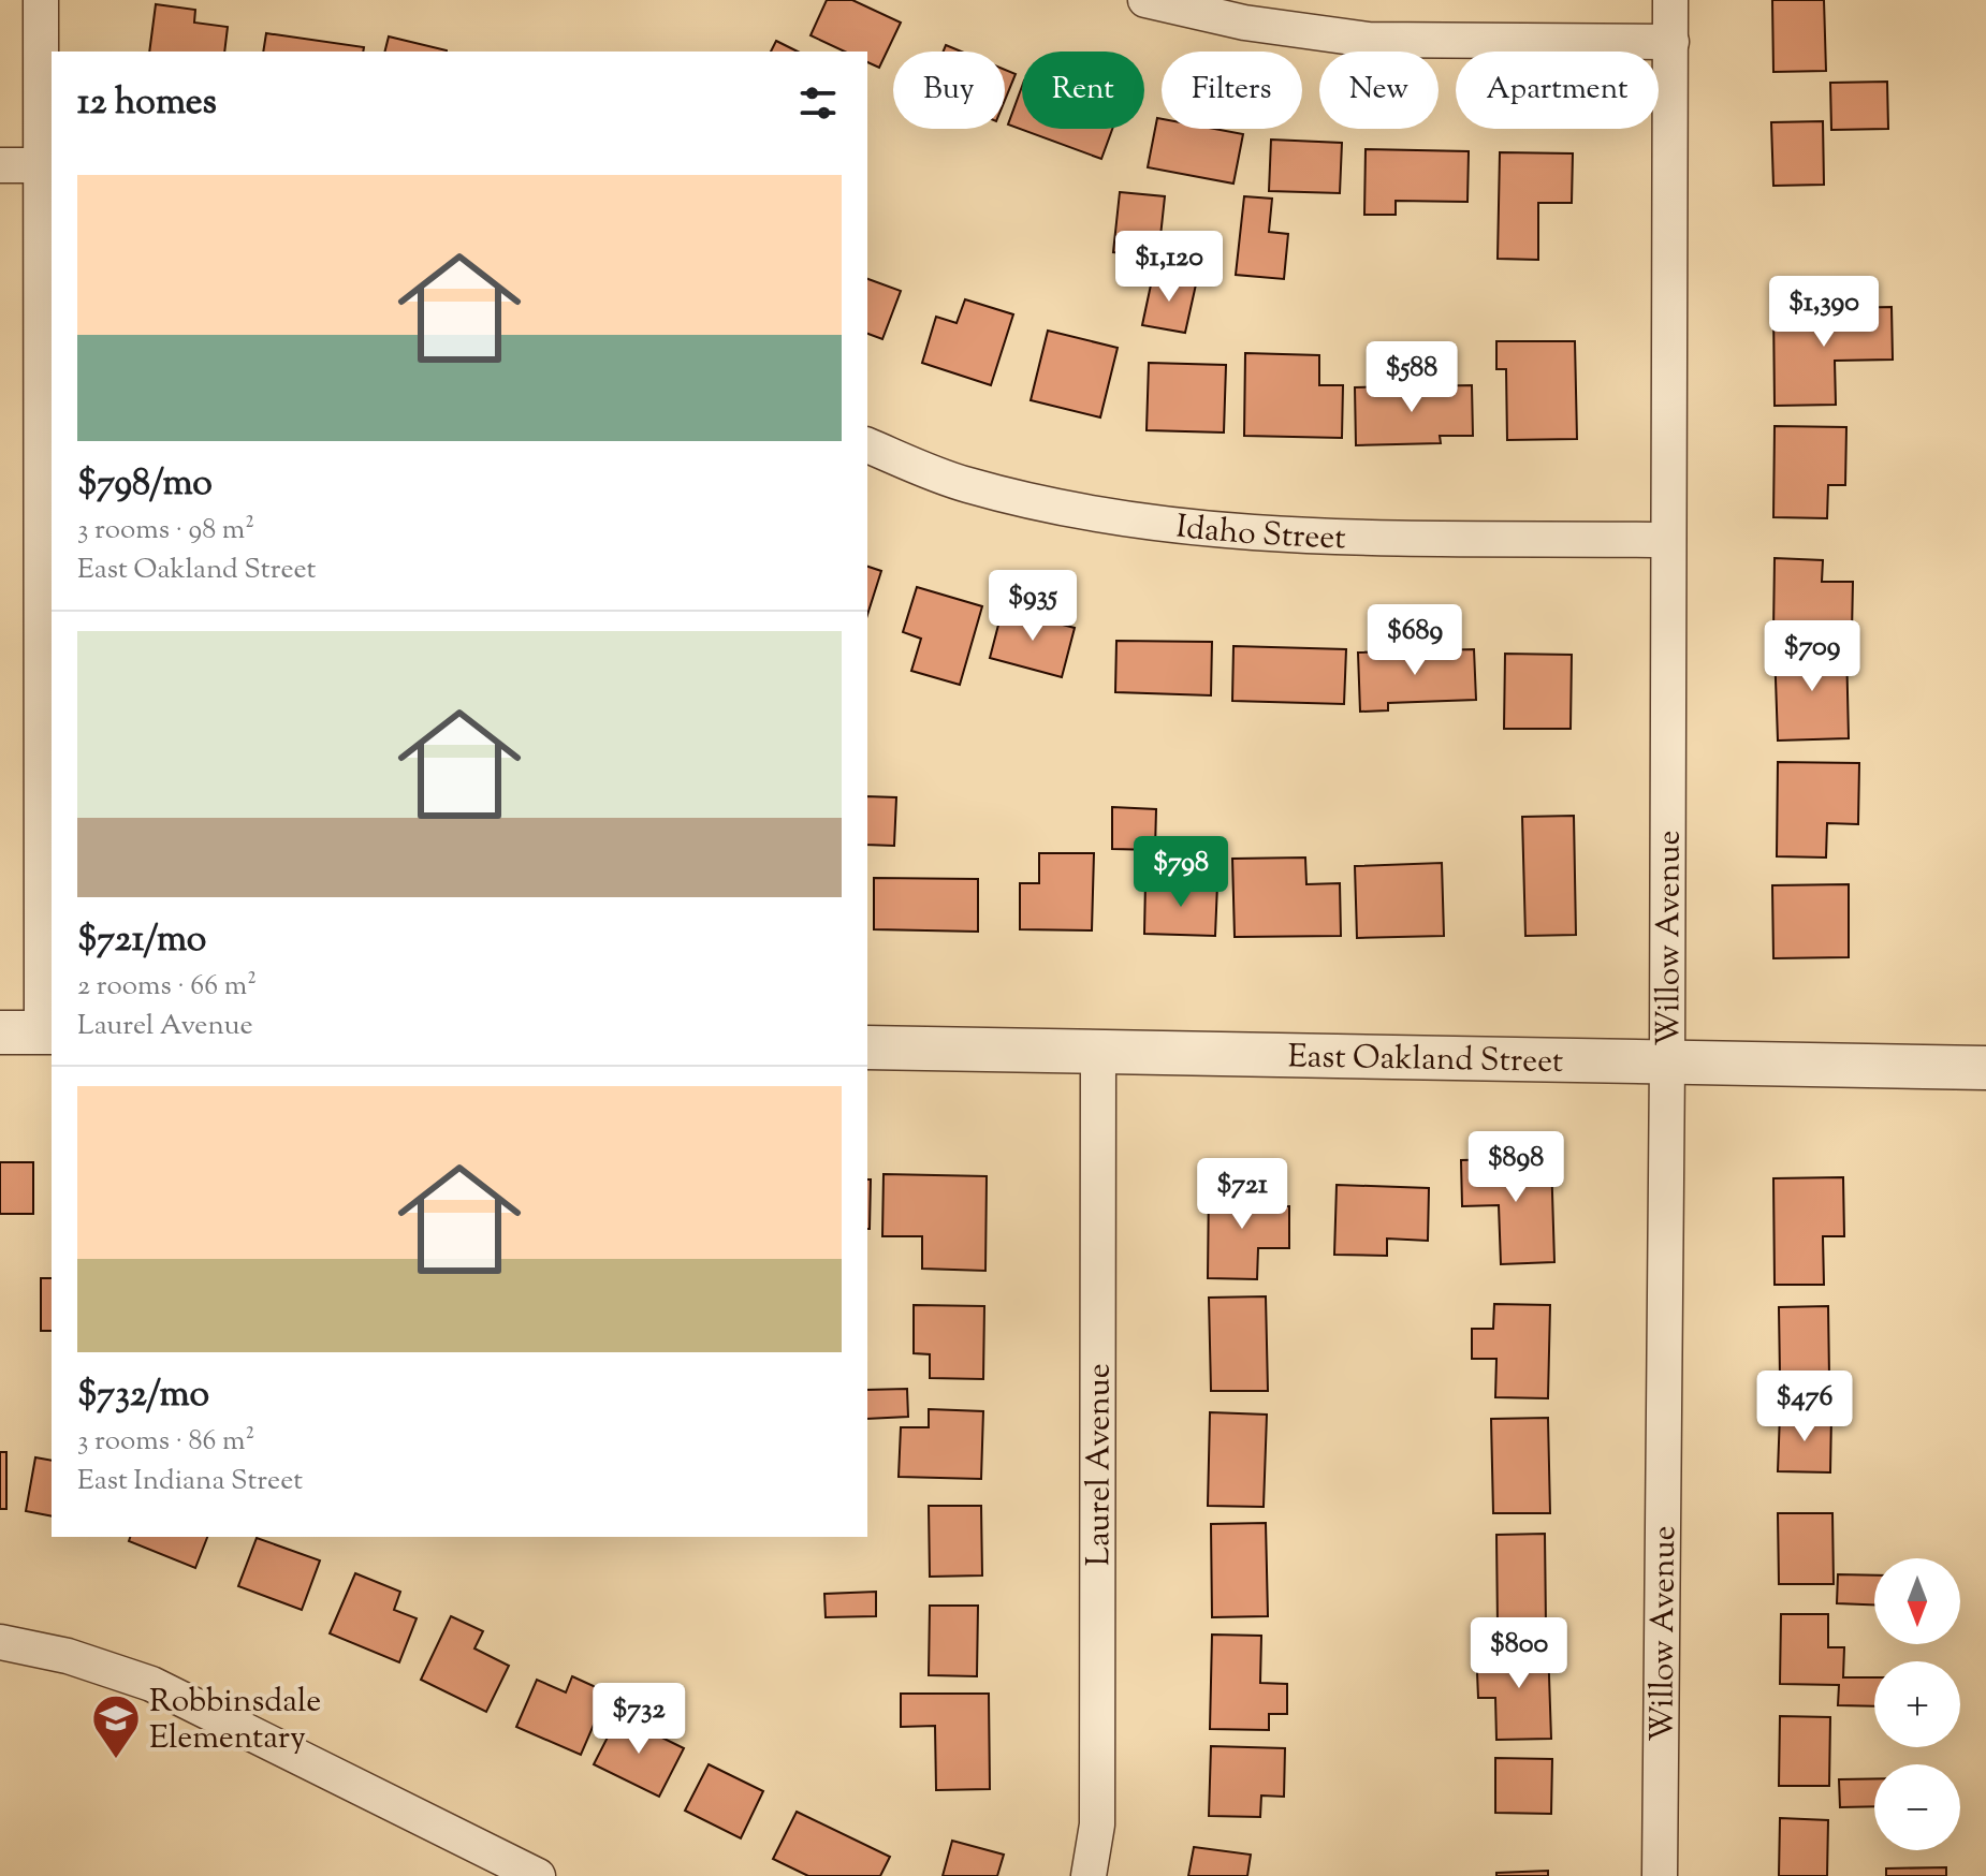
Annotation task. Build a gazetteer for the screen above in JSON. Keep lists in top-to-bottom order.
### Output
{
  "streets": {
    "street": [
      "Idaho Street",
      "Willow Avenue",
      "East Oakland Street",
      "Laurel Avenue"
    ]
  },
  "crossings": [
    ["Idaho Street", "Willow Avenue"],
    ["Willow Avenue", "East Oakland Street"],
    ["East Oakland Street", "Laurel Avenue"]
  ],
  "places": {
    "school or university": ["Robbinsdale Elementary"]
  },
  "north": "bottom",
  "page": {
    "chip": [
      "Buy",
      "Rent",
      "Filters",
      "New",
      "Apartment"
    ],
    "heading": "12 homes",
    "list": [
      {
        "name": "$798/mo",
        "note": "3 rooms · 98 m² · East Oakland Street"
      },
      {
        "name": "$721/mo",
        "note": "2 rooms · 66 m² · Laurel Avenue"
      },
      {
        "name": "$732/mo",
        "note": "3 rooms · 86 m² · East Indiana Street"
      }
    ],
    "price": [
      "$1,120",
      "$1,390",
      "$588",
      "$935",
      "$689",
      "$709",
      "$798",
      "$898",
      "$721",
      "$476",
      "$800",
      "$732"
    ],
    "map_buttons": ["+", "−"]
  }
}
